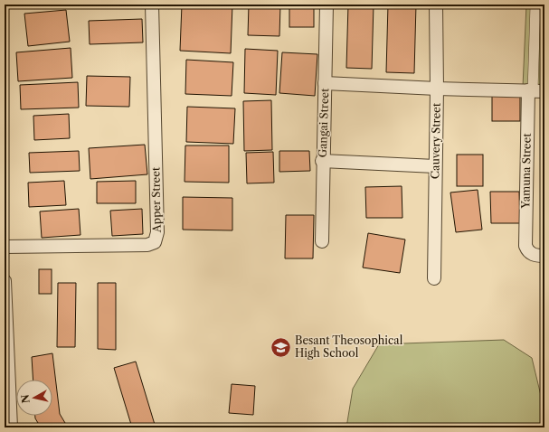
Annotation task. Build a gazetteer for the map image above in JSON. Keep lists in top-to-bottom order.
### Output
{
  "streets": {
    "street": [
      "Gangai Street",
      "Cauvery Street",
      "Yamuna Street",
      "Apper Street"
    ]
  },
  "places": {
    "school or university": ["Besant Theosophical High School"]
  },
  "north": "left"
}
